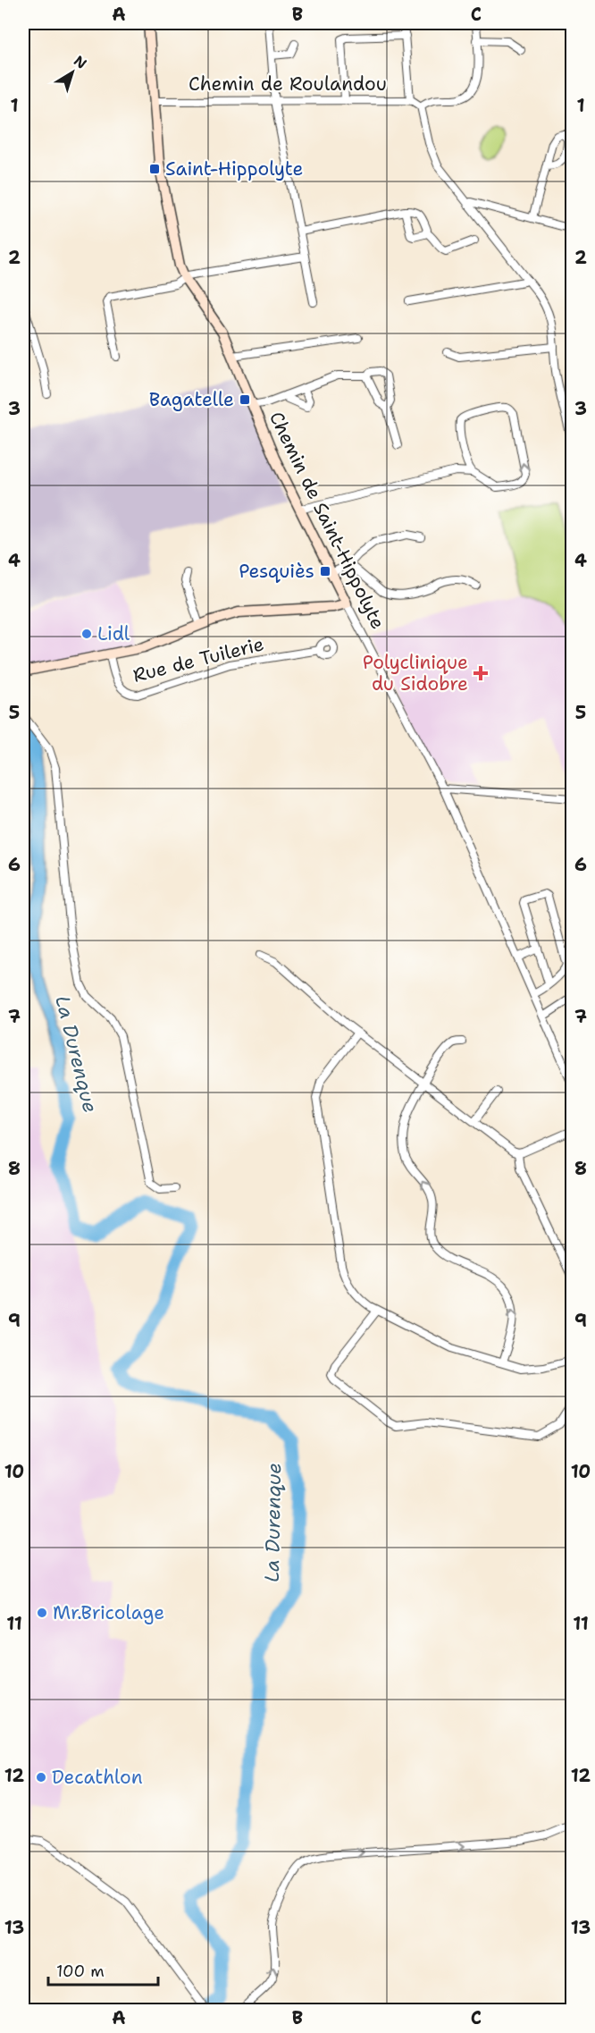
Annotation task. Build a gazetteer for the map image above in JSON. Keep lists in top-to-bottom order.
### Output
{
  "streets": {
    "street": ["Chemin de Roulandou", "Chemin de Saint-Hippolyte", "Rue de Tuilerie"]
  },
  "crossings": [
    ["Chemin de Roulandou", "Chemin de Saint-Hippolyte"]
  ],
  "water": ["La Durenque"],
  "places": {
    "transit": ["Saint-Hippolyte", "Bagatelle", "Pesquiès"],
    "other": ["Lidl", "Mr.Bricolage", "Decathlon"],
    "health": ["Polyclinique du Sidobre"]
  },
  "scale_bar": "100 m",
  "north": "top right",
  "grid": {
    "columns": ["A", "B", "C"],
    "rows": [
      "1",
      "2",
      "3",
      "4",
      "5",
      "6",
      "7",
      "8",
      "9",
      "10",
      "11",
      "12",
      "13"
    ]
  }
}
